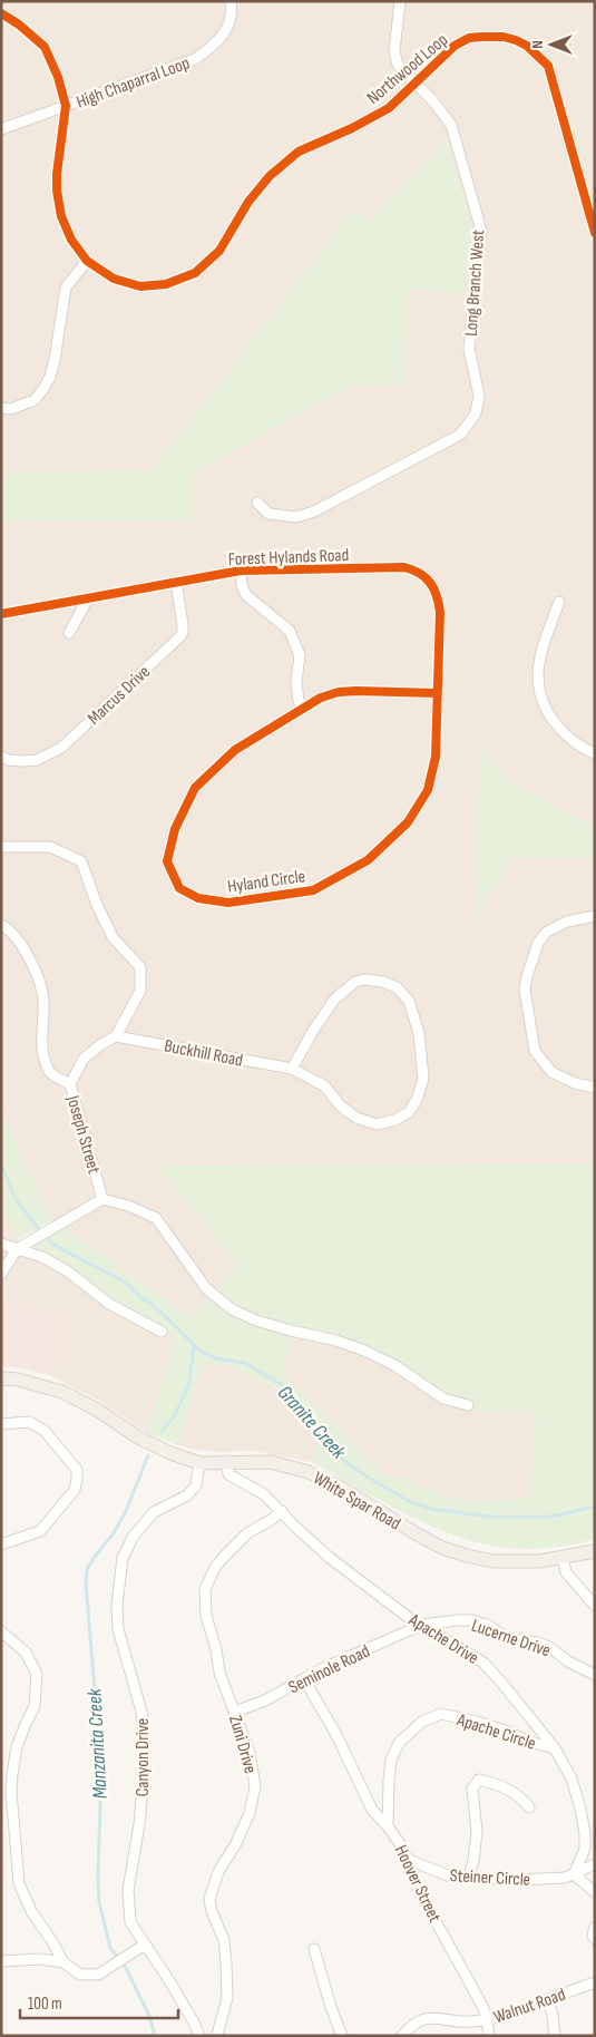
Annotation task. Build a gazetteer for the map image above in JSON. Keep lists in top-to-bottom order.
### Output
{
  "streets": {
    "main road": ["White Spar Road"],
    "street": [
      "Northwood Loop",
      "High Chaparral Loop",
      "Long Branch West",
      "Forest Hylands Road",
      "Marcus Drive",
      "Hyland Circle",
      "Buckhill Road",
      "Joseph Street",
      "Lucerne Drive",
      "Apache Drive",
      "Seminole Road",
      "Apache Circle",
      "Zuni Drive",
      "Canyon Drive",
      "Steiner Circle",
      "Hoover Street",
      "Walnut Road"
    ]
  },
  "crossings": [
    ["Northwood Loop", "High Chaparral Loop"],
    ["Northwood Loop", "Long Branch West"],
    ["Forest Hylands Road", "Marcus Drive"],
    ["Forest Hylands Road", "Hyland Circle"],
    ["Buckhill Road", "Joseph Street"],
    ["White Spar Road", "Apache Drive"],
    ["White Spar Road", "Canyon Drive"],
    ["Lucerne Drive", "Apache Drive"],
    ["Lucerne Drive", "Seminole Road"],
    ["Apache Drive", "Seminole Road"],
    ["Apache Drive", "Apache Circle"],
    ["Apache Drive", "Zuni Drive"],
    ["Apache Drive", "Steiner Circle"],
    ["Apache Drive", "Hoover Street"],
    ["Seminole Road", "Zuni Drive"],
    ["Seminole Road", "Hoover Street"],
    ["Apache Circle", "Steiner Circle"],
    ["Apache Circle", "Hoover Street"],
    ["Steiner Circle", "Hoover Street"],
    ["Hoover Street", "Walnut Road"]
  ],
  "water": ["Granite Creek", "Manzanita Creek"],
  "scale_bar": "100 m",
  "north": "left"
}
